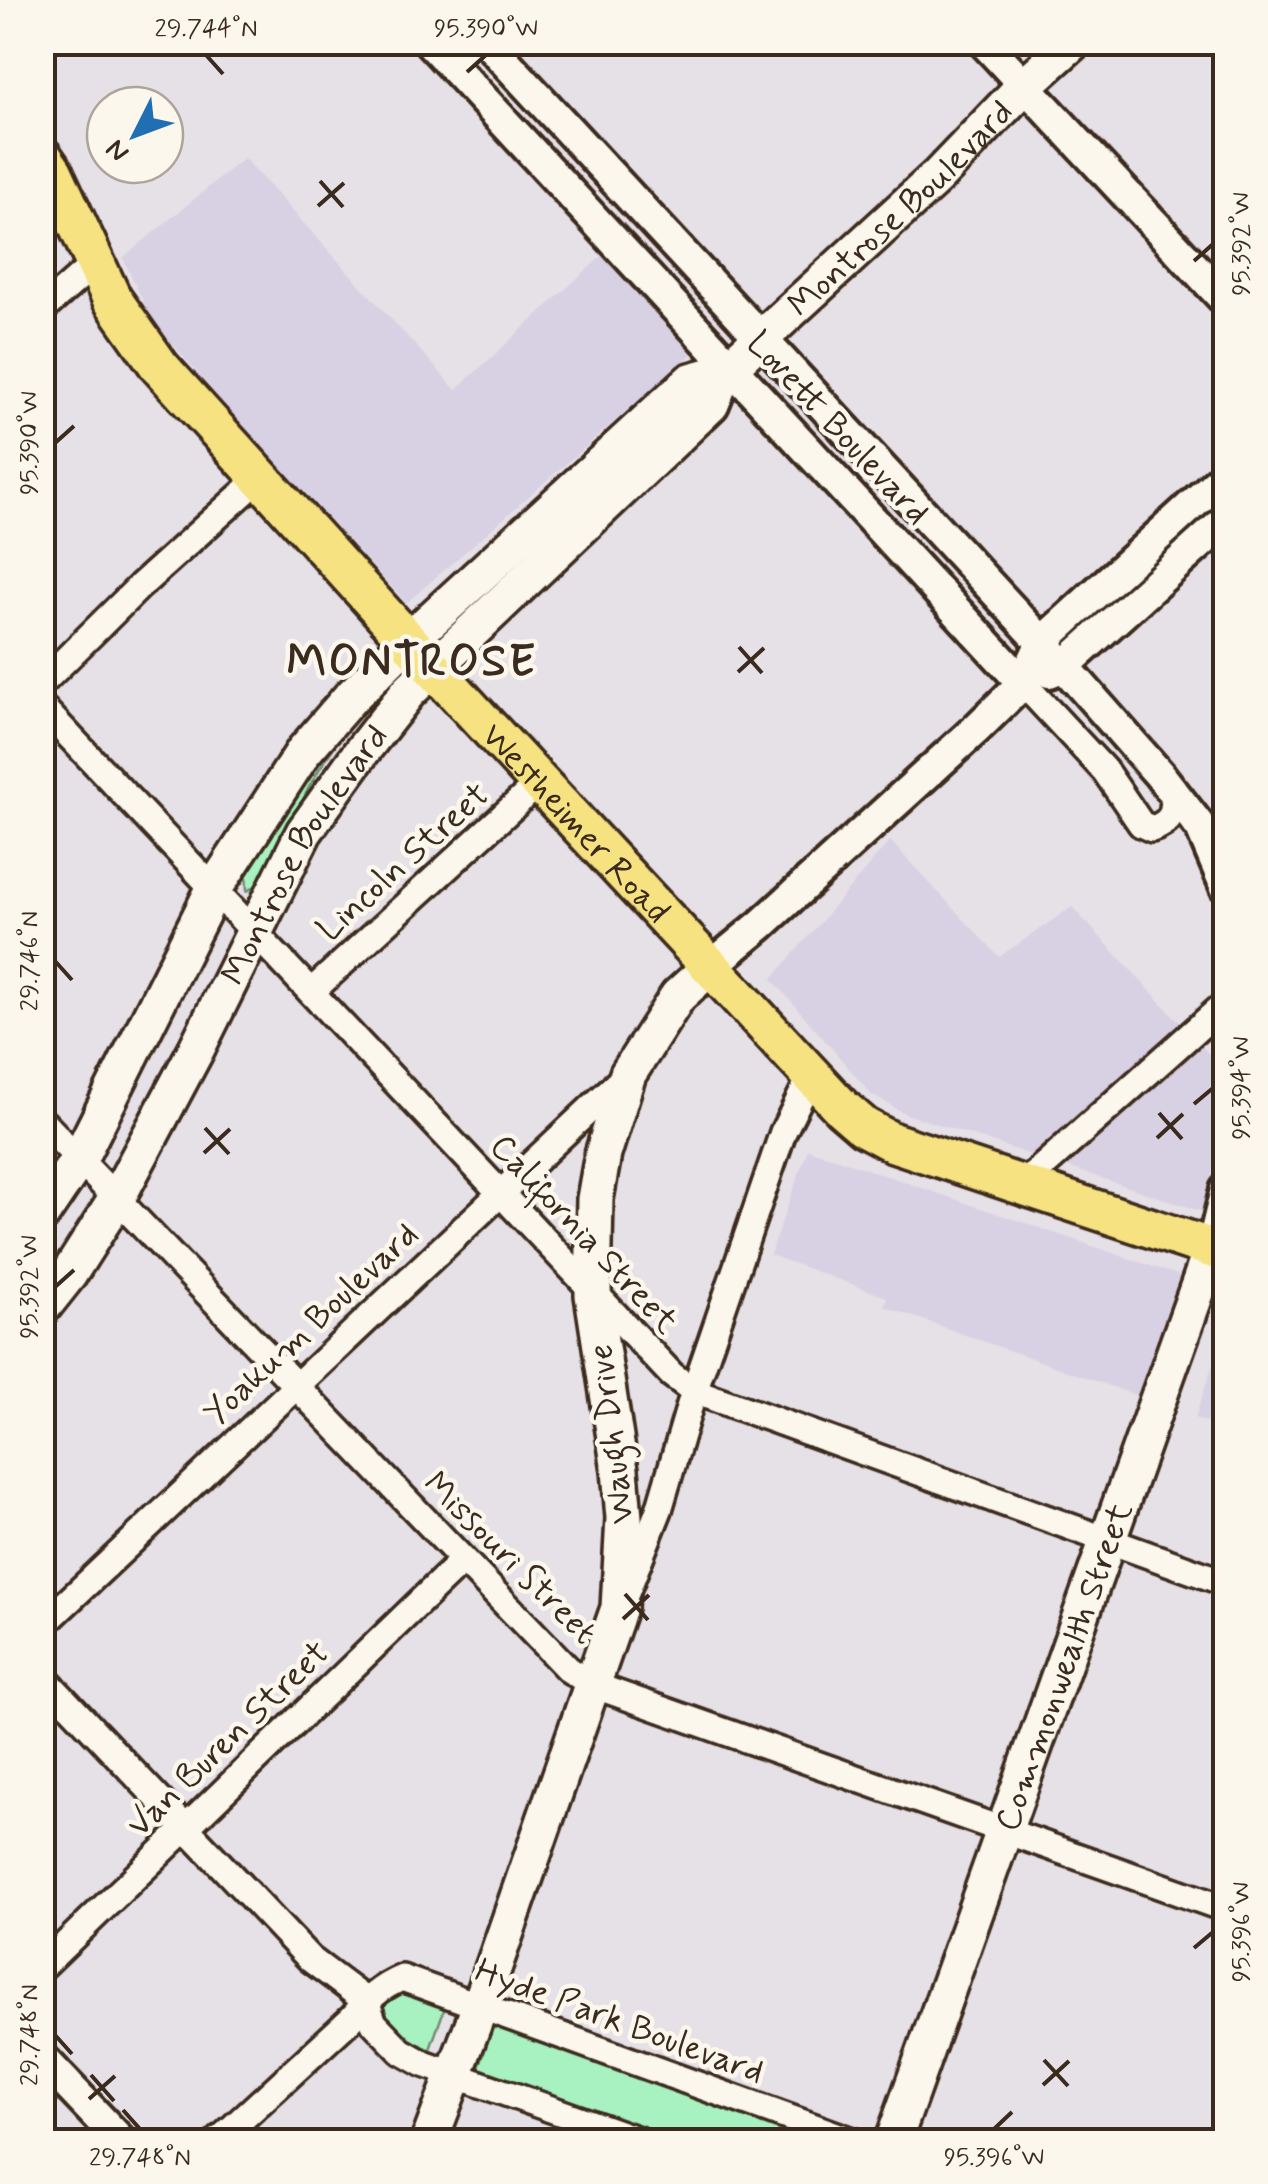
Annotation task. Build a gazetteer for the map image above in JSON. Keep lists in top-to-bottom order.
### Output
{
  "streets": {
    "main road": [
      "Montrose Boulevard",
      "Westheimer Road",
      "Waugh Drive",
      "Commonwealth Street"
    ],
    "street": [
      "Lovett Boulevard",
      "Lincoln Street",
      "California Street",
      "Yoakum Boulevard",
      "Missouri Street",
      "Van Buren Street",
      "Hyde Park Boulevard"
    ]
  },
  "crossings": [
    ["Montrose Boulevard", "Lovett Boulevard"],
    ["Montrose Boulevard", "Westheimer Road"],
    ["Montrose Boulevard", "California Street"],
    ["Montrose Boulevard", "Missouri Street"],
    ["Westheimer Road", "Lincoln Street"],
    ["Westheimer Road", "Waugh Drive"],
    ["Westheimer Road", "Commonwealth Street"],
    ["Lincoln Street", "California Street"],
    ["California Street", "Yoakum Boulevard"],
    ["California Street", "Waugh Drive"],
    ["California Street", "Commonwealth Street"],
    ["Yoakum Boulevard", "Waugh Drive"],
    ["Yoakum Boulevard", "Missouri Street"],
    ["Waugh Drive", "Missouri Street"],
    ["Waugh Drive", "Hyde Park Boulevard"],
    ["Missouri Street", "Commonwealth Street"],
    ["Missouri Street", "Van Buren Street"]
  ],
  "districts": ["MONTROSE"],
  "north": "bottom left",
  "coordinates": [
    "29.744°N",
    "95.390°W",
    "95.392°W",
    "29.746°N",
    "95.394°W",
    "95.396°W",
    "29.748°N"
  ]
}
